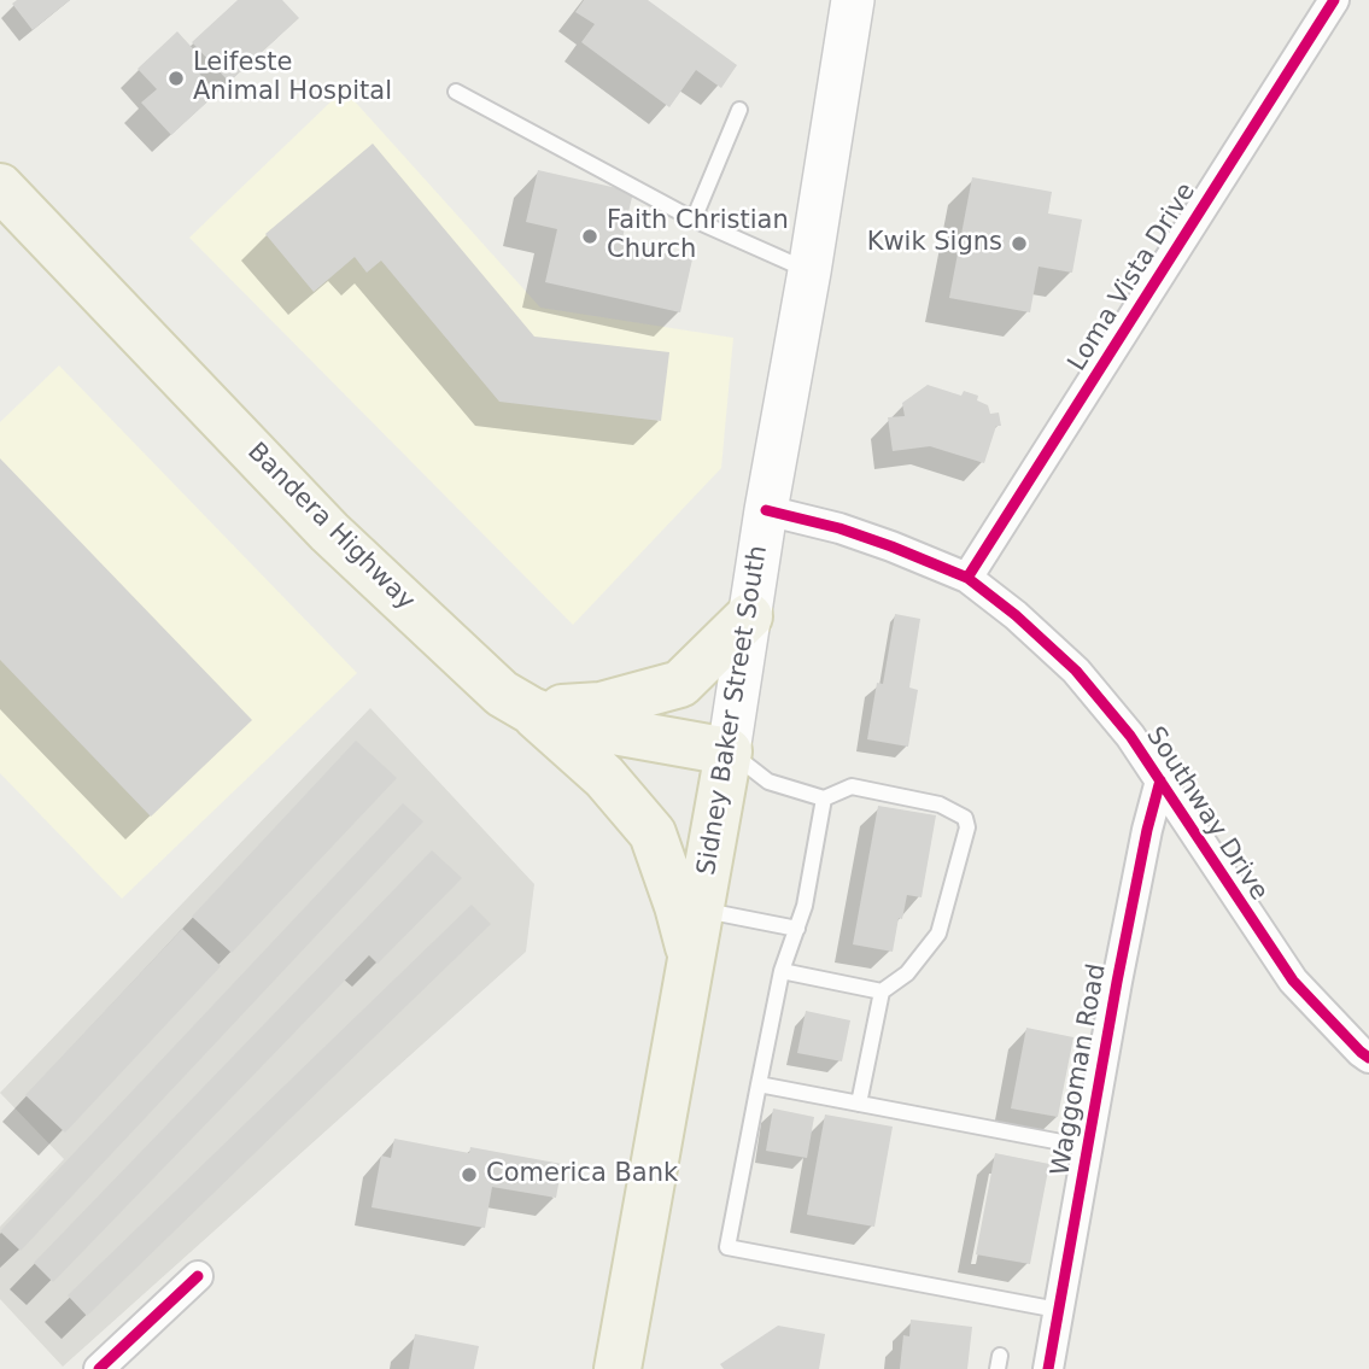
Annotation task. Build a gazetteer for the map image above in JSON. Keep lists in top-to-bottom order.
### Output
{
  "streets": {
    "main road": ["Bandera Highway", "Sidney Baker Street South"],
    "street": ["Loma Vista Drive", "Southway Drive", "Waggoman Road"]
  },
  "crossings": [
    ["Loma Vista Drive", "Southway Drive"],
    ["Bandera Highway", "Sidney Baker Street South"],
    ["Sidney Baker Street South", "Southway Drive"],
    ["Southway Drive", "Waggoman Road"]
  ],
  "places": [
    "Leifeste Animal Hospital",
    "Faith Christian Church",
    "Kwik Signs",
    "Comerica Bank"
  ]
}
